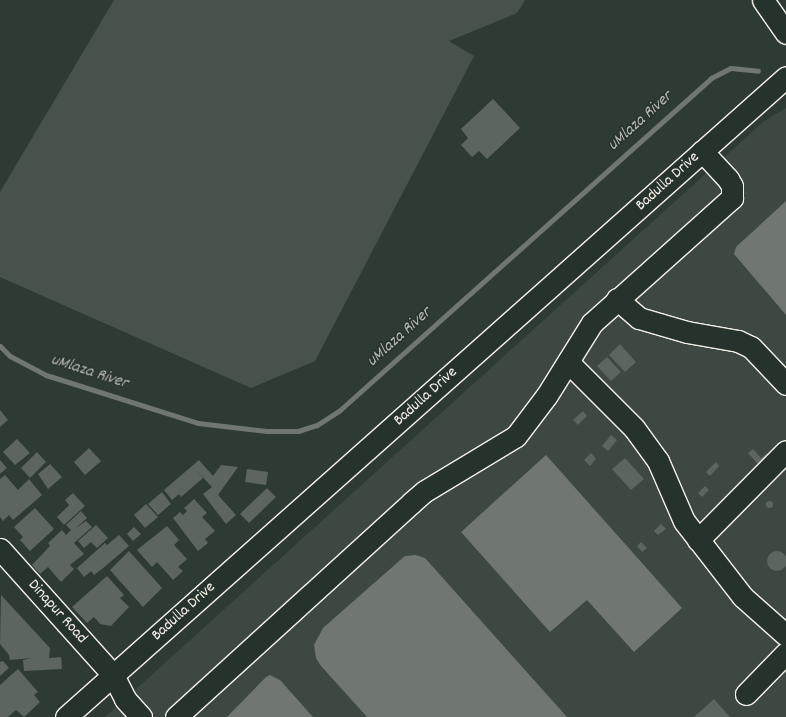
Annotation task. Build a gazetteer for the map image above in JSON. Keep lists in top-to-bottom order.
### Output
{
  "streets": {
    "street": ["Badulla Drive", "Dinapur Road"]
  },
  "crossings": [
    ["Badulla Drive", "Dinapur Road"]
  ],
  "water": ["uMlaza River"]
}
